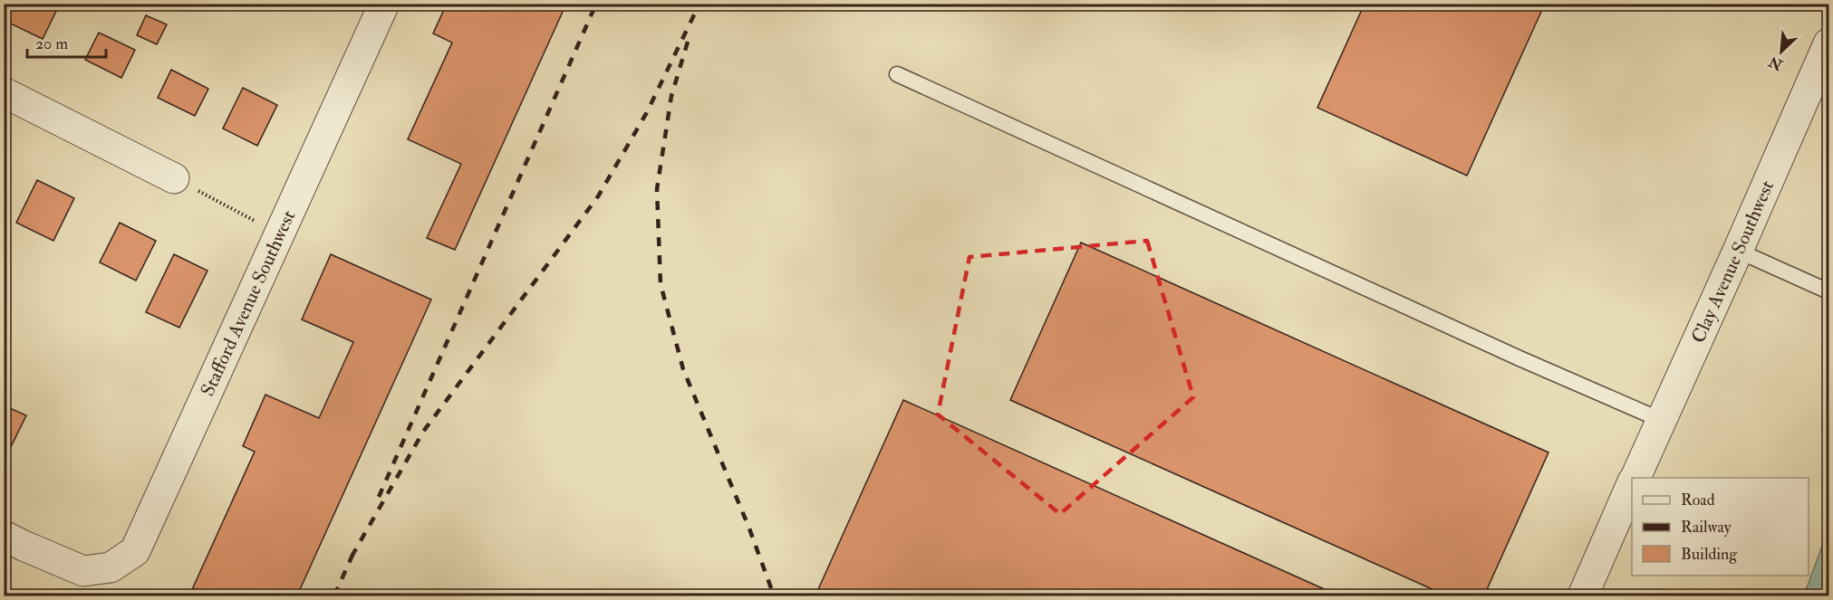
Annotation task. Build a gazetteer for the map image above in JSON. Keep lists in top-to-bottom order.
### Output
{
  "streets": {
    "street": ["Clay Avenue Southwest", "Stafford Avenue Southwest"]
  },
  "legend": ["Road", "Railway", "Building"],
  "scale_bar": "20 m",
  "north": "bottom left"
}
